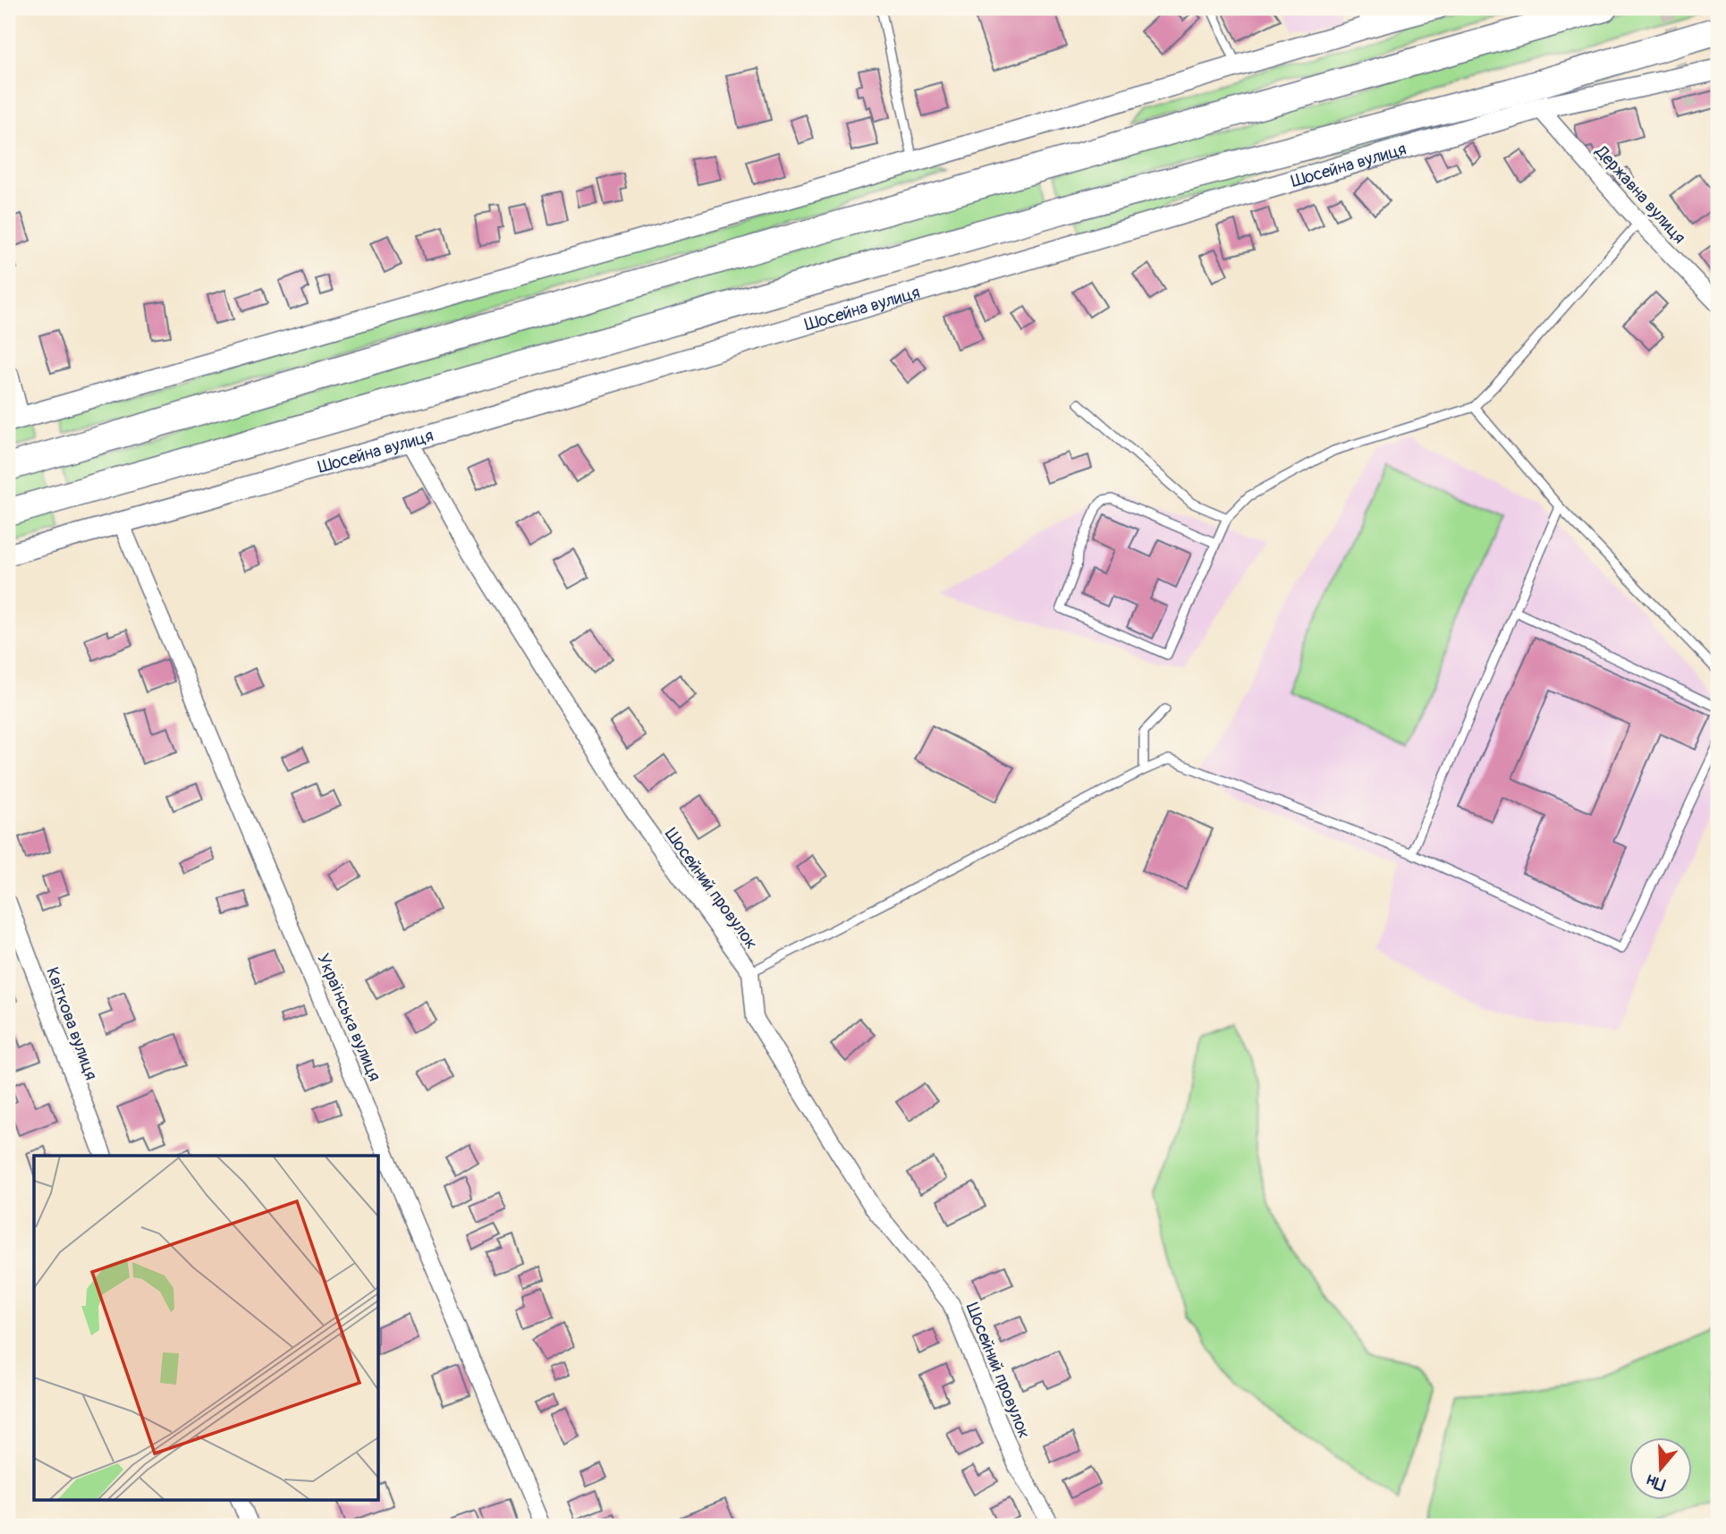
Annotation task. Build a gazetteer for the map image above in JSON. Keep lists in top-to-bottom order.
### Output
{
  "streets": {
    "street": [
      "Шосейна вулиця",
      "Державна вулиця",
      "Шосейний провулок",
      "Українська вулиця",
      "Квіткова вулиця"
    ]
  },
  "crossings": [
    ["Шосейна вулиця", "Державна вулиця"],
    ["Шосейна вулиця", "Шосейний провулок"],
    ["Шосейна вулиця", "Українська вулиця"]
  ],
  "north": "bottom"
}
